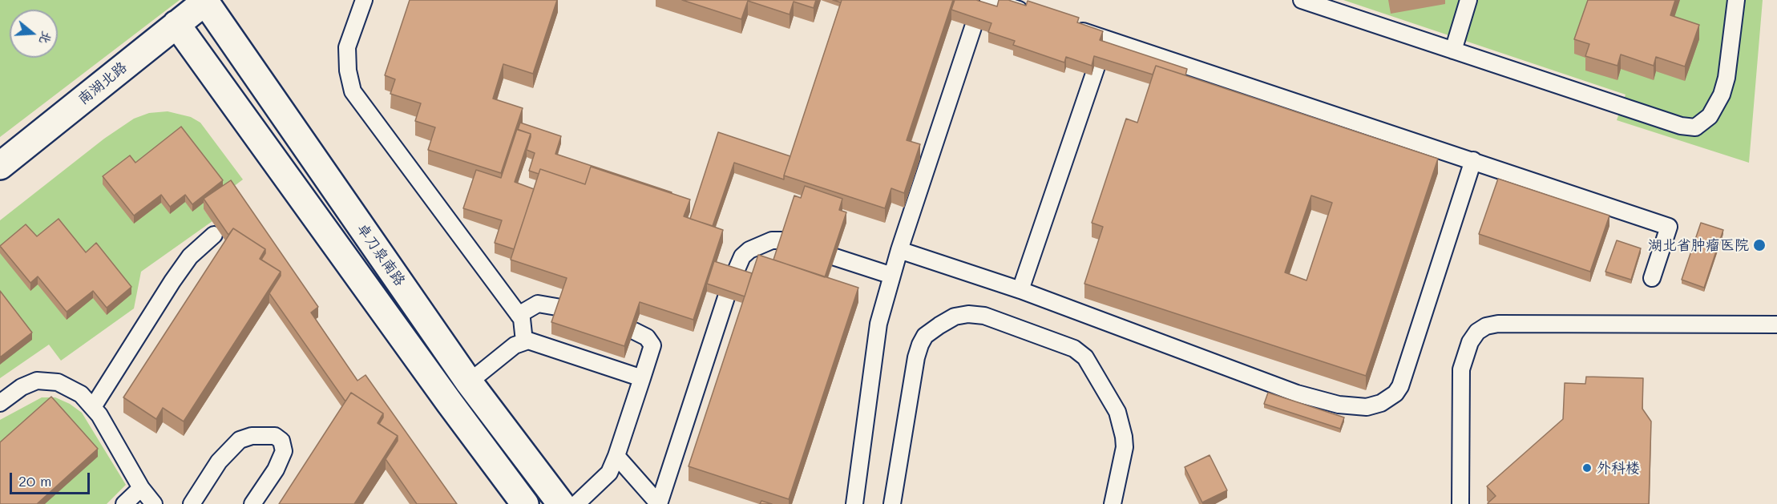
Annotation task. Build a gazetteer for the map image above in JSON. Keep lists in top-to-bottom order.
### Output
{
  "streets": {
    "street": ["南湖北路", "卓刀泉南路"]
  },
  "crossings": [
    ["南湖北路", "卓刀泉南路"]
  ],
  "places": ["湖北省肿瘤医院", "外科楼"],
  "scale_bar": "20 m",
  "north": "right"
}
